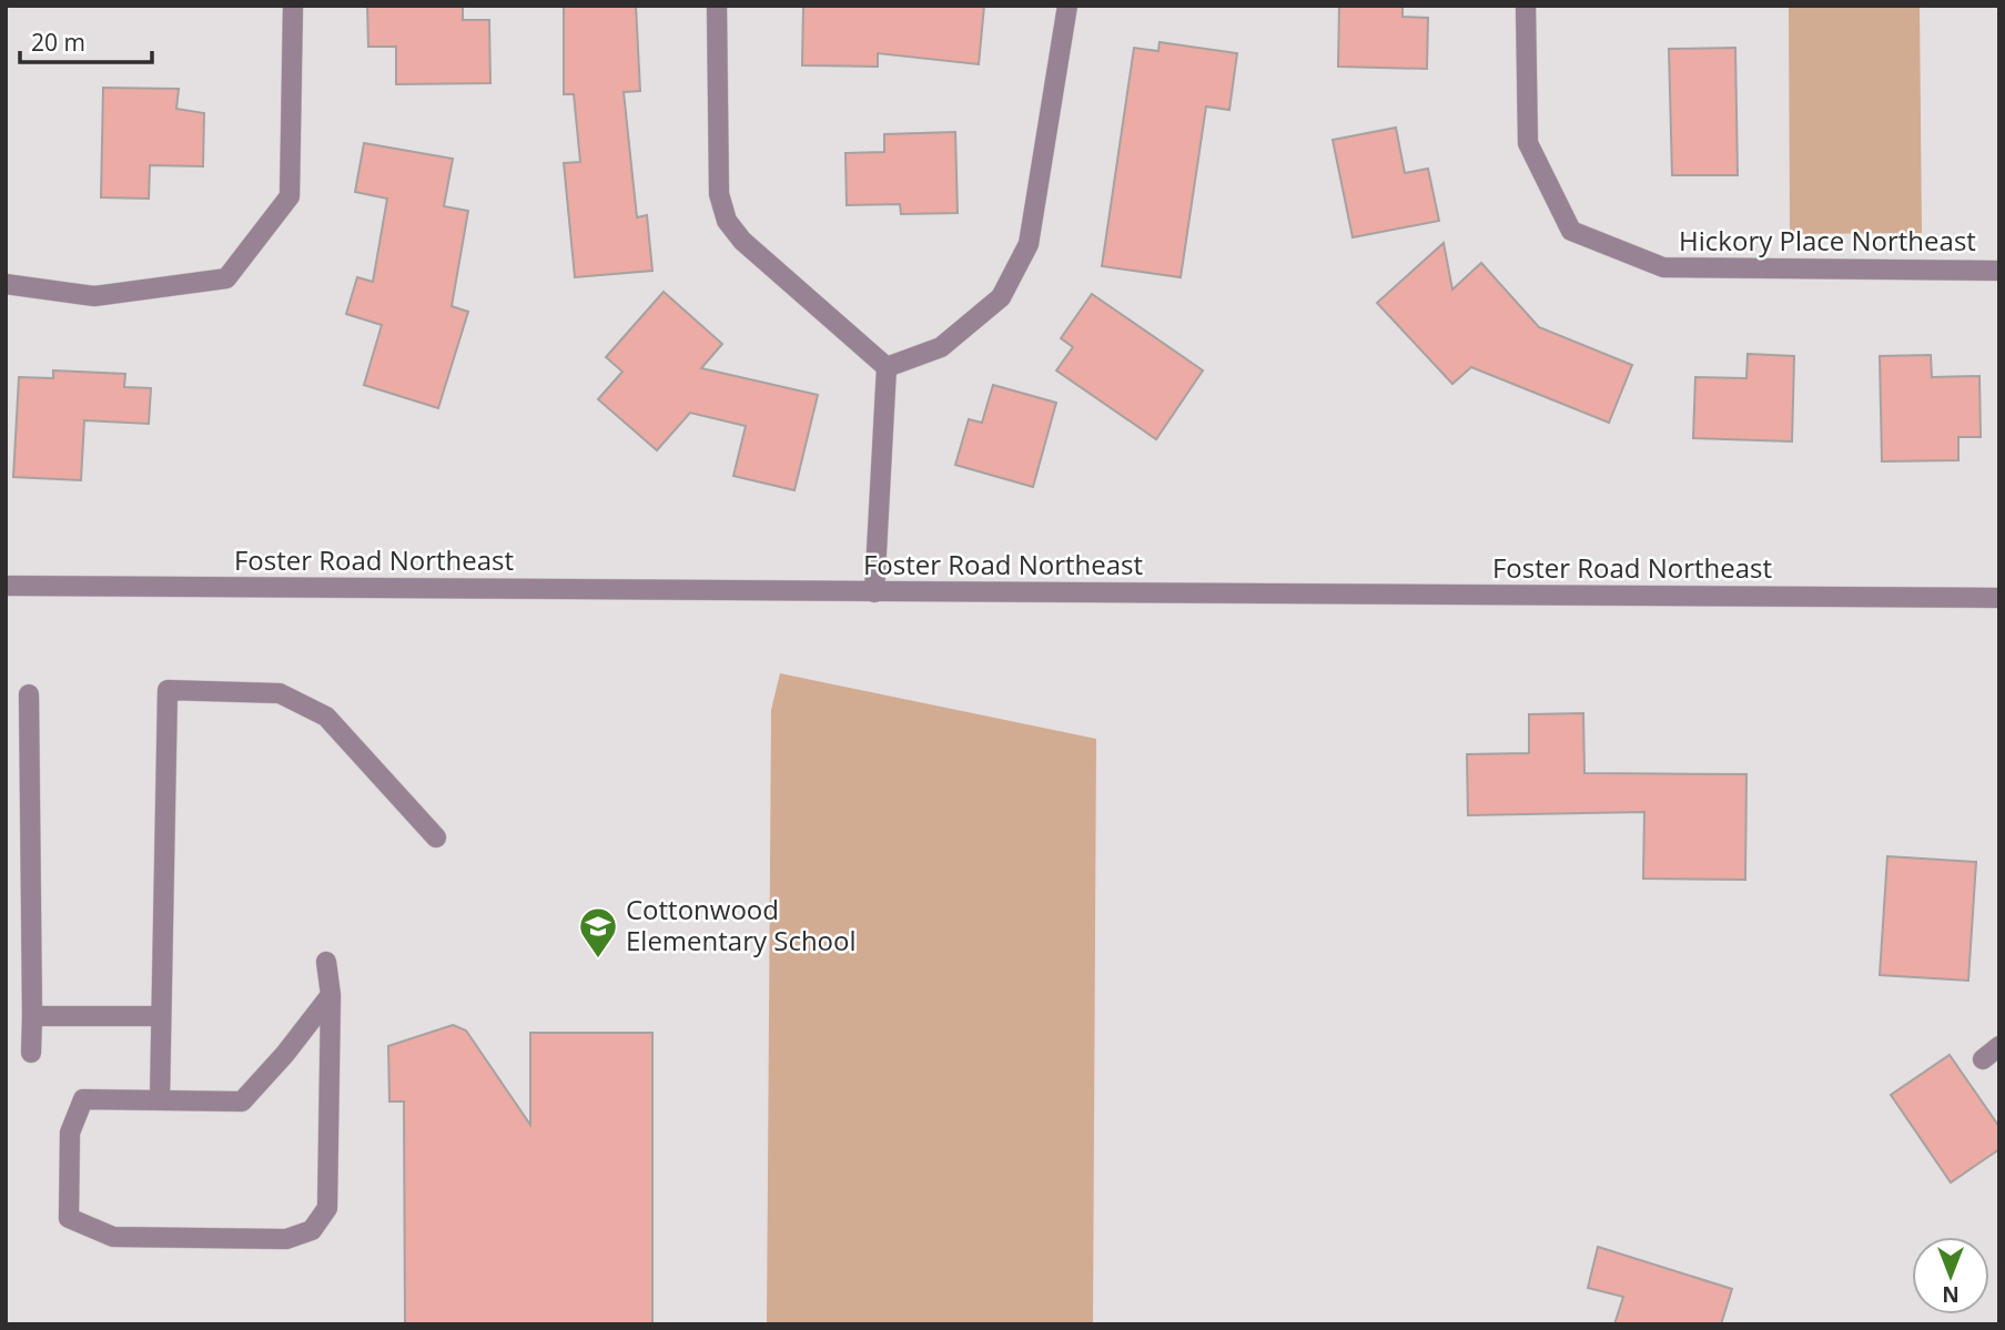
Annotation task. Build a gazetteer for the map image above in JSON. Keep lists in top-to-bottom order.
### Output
{
  "streets": {
    "street": ["Hickory Place Northeast", "Foster Road Northeast"]
  },
  "places": {
    "school or university": ["Cottonwood Elementary School"]
  },
  "scale_bar": "20 m",
  "north": "bottom"
}
